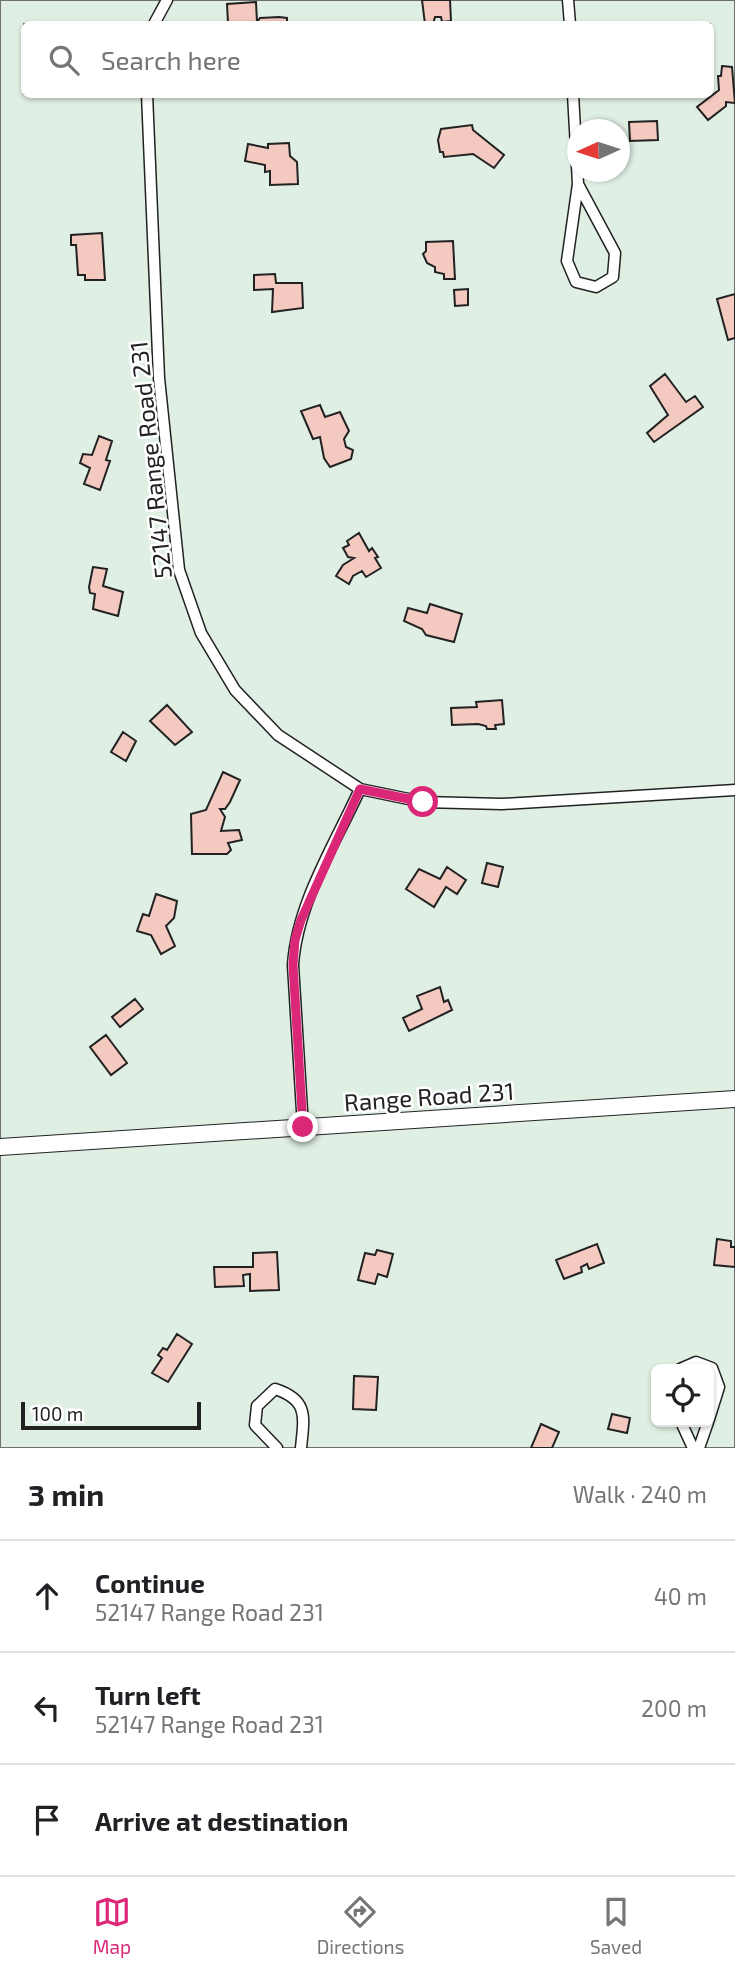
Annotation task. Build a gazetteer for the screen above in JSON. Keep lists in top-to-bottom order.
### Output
{
  "streets": {
    "street": ["52147 Range Road 231", "Range Road 231"]
  },
  "scale_bar": "100 m",
  "north": "left",
  "page": {
    "search": "Search here",
    "scale": "100 m",
    "heading": ["3 min", "Walk · 240 m"],
    "list": [
      ["Continue", "52147 Range Road 231", "40 m"],
      ["Turn left", "52147 Range Road 231", "200 m"],
      "Arrive at destination"
    ],
    "nav": ["Map", "Directions", "Saved"]
  }
}
